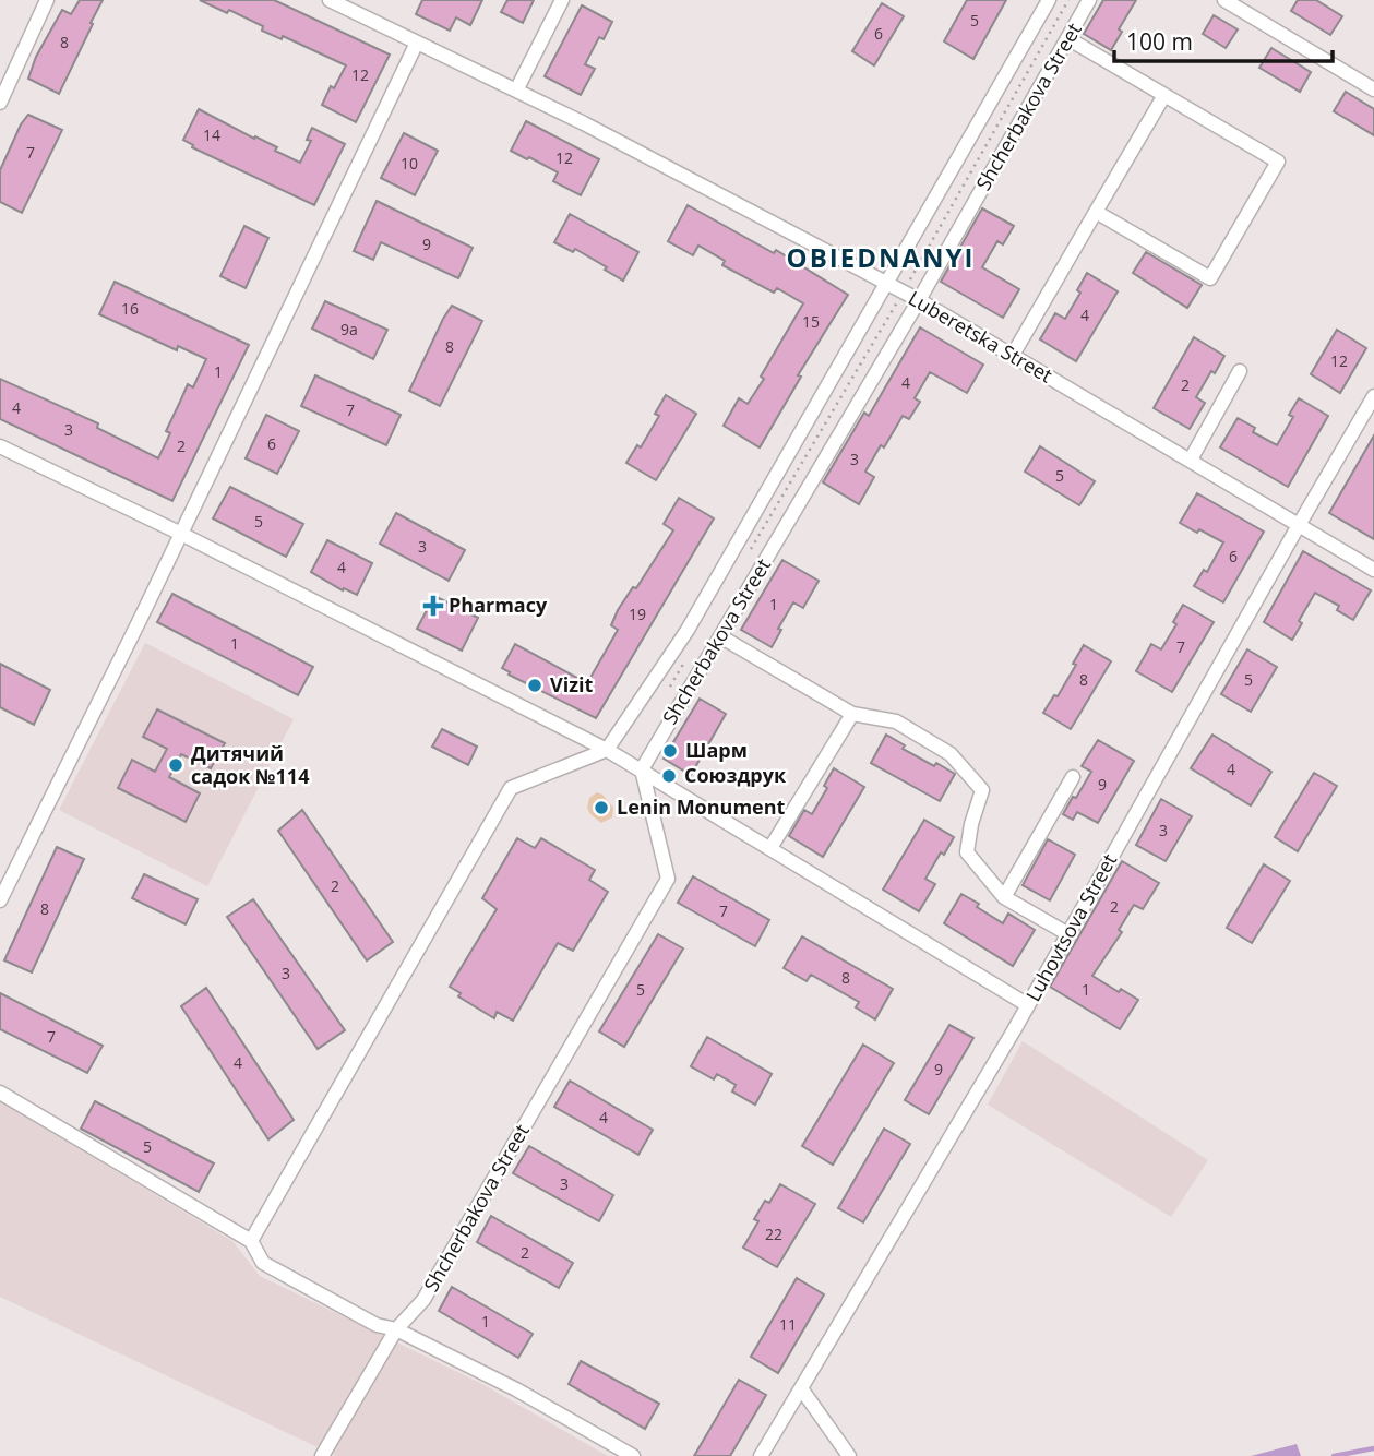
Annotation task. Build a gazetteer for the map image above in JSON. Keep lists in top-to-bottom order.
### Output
{
  "streets": {
    "street": ["Shcherbakova Street", "Luberetska Street", "Luhovtsova Street"]
  },
  "crossings": [
    ["Shcherbakova Street", "Luberetska Street"],
    ["Luberetska Street", "Luhovtsova Street"]
  ],
  "districts": ["OBIEDNANYI"],
  "places": {
    "health": ["Pharmacy"],
    "other": [
      "Vizit",
      "Шарм",
      "Дитячий садок №114",
      "Союздрук",
      "Lenin Monument"
    ]
  },
  "house_numbers": [
    "5",
    "6",
    "8",
    "12",
    "14",
    "7",
    "12",
    "10",
    "9",
    "16",
    "4",
    "15",
    "9а",
    "8",
    "12",
    "1",
    "4",
    "2",
    "4",
    "7",
    "3",
    "6",
    "2",
    "3",
    "5",
    "5",
    "3",
    "6",
    "4",
    "1",
    "19",
    "1",
    "7",
    "8",
    "5",
    "4",
    "9",
    "3",
    "2",
    "2",
    "8",
    "7",
    "3",
    "8",
    "5",
    "1",
    "7",
    "4",
    "9",
    "4",
    "5",
    "3",
    "22",
    "2",
    "1",
    "11"
  ],
  "scale_bar": "100 m"
}
